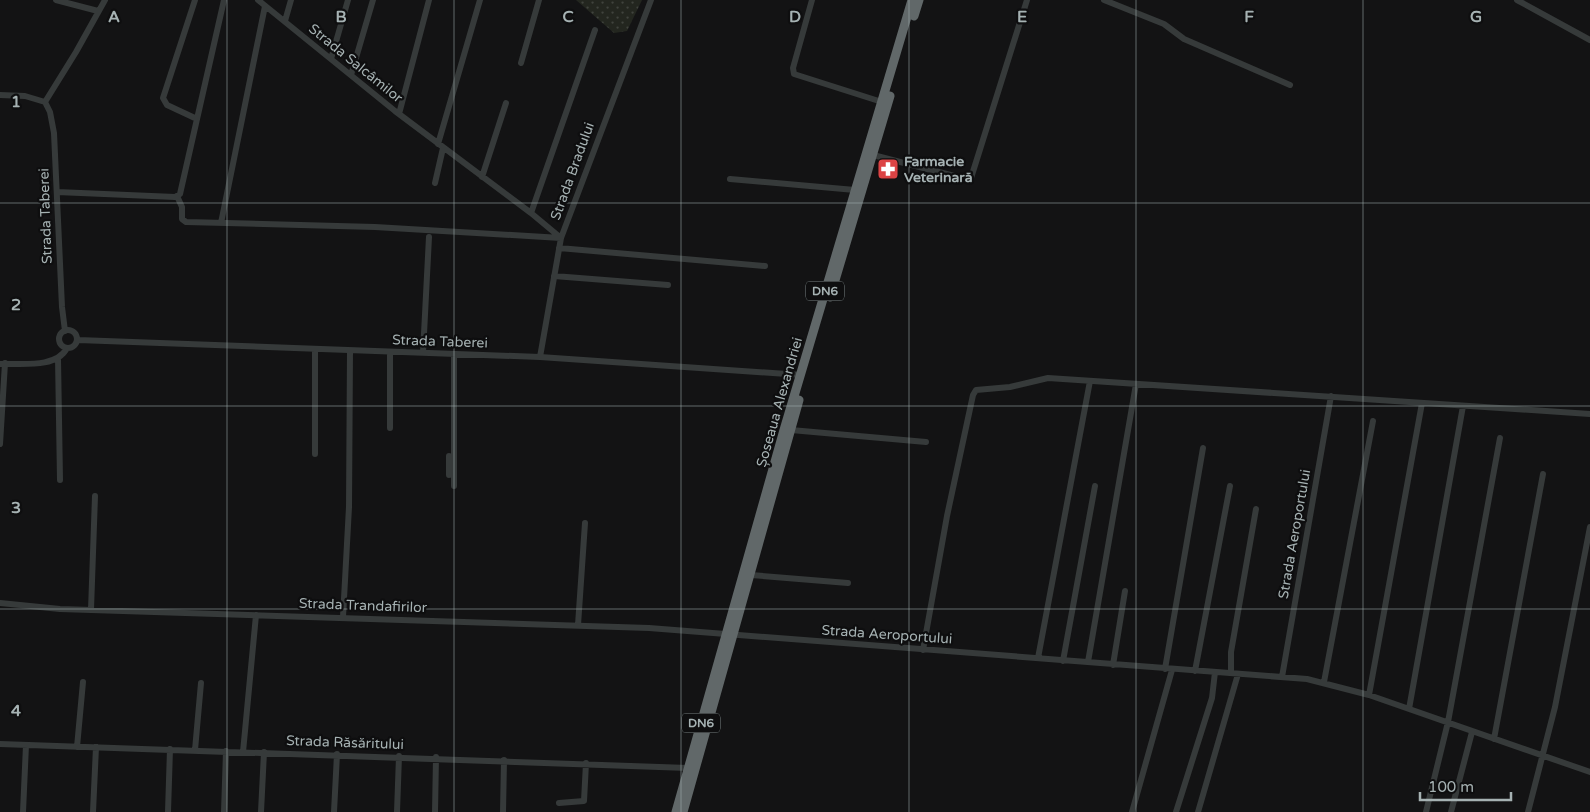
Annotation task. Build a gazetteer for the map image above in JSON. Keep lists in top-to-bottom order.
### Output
{
  "streets": {
    "highway": ["DN6", "Șoseaua Alexandriei"],
    "street": [
      "Strada Salcâmilor",
      "Strada Bradului",
      "Strada Taberei",
      "Strada Aeroportului",
      "Strada Trandafirilor",
      "Strada Răsăritului"
    ]
  },
  "crossings": [
    ["Strada Salcâmilor", "Strada Bradului"],
    ["Strada Bradului", "Strada Taberei"],
    ["Strada Taberei", "Șoseaua Alexandriei"],
    ["Șoseaua Alexandriei", "Strada Aeroportului"],
    ["Șoseaua Alexandriei", "Strada Trandafirilor"],
    ["Șoseaua Alexandriei", "Strada Răsăritului"],
    ["Strada Aeroportului", "Strada Trandafirilor"]
  ],
  "places": {
    "pharmacy": ["Farmacie Veterinară"]
  },
  "scale_bar": "100 m",
  "grid": {
    "columns": [
      "A",
      "B",
      "C",
      "D",
      "E",
      "F",
      "G"
    ],
    "rows": [
      "1",
      "2",
      "3",
      "4"
    ]
  }
}
